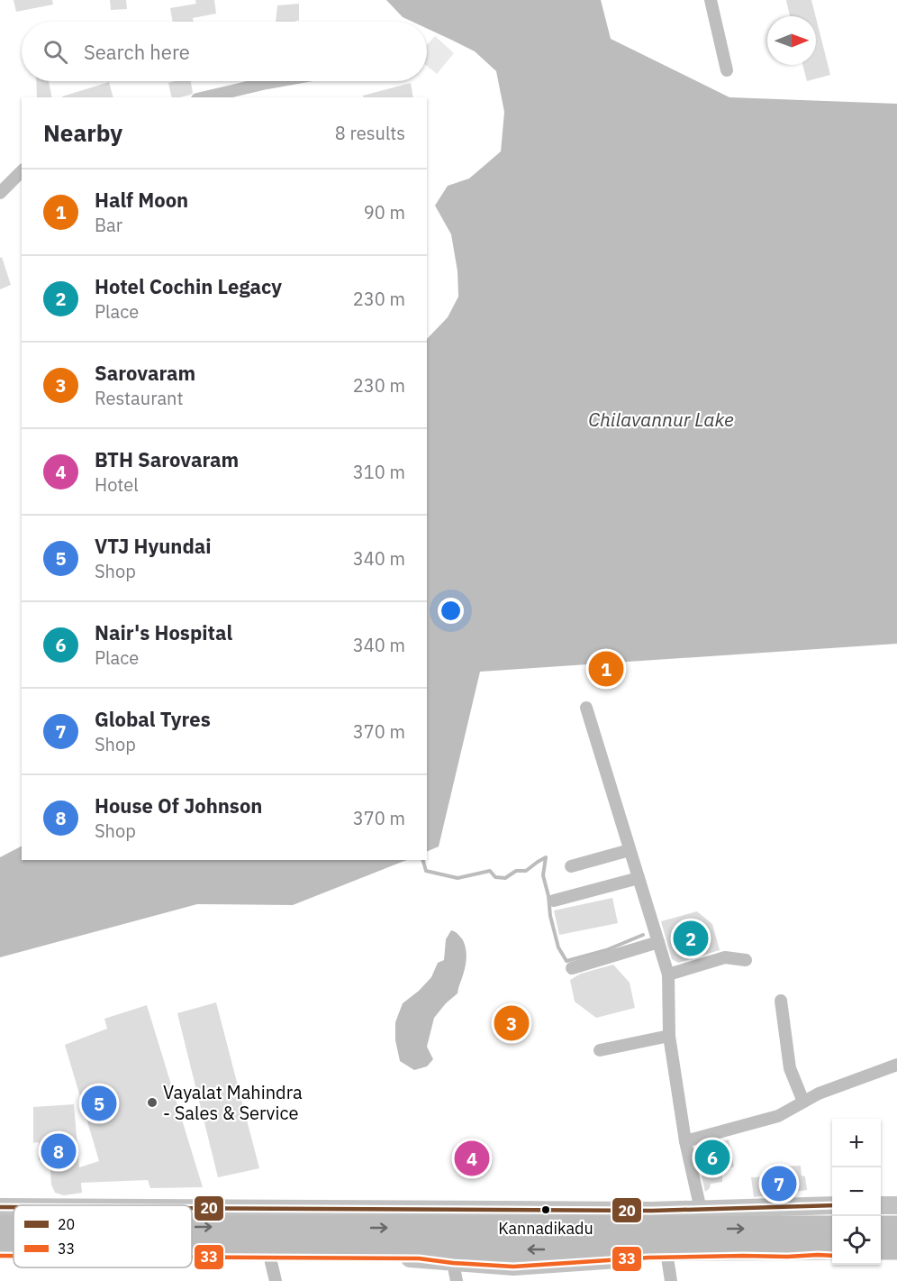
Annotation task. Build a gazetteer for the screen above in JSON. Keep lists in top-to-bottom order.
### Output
{
  "water": ["Chilavannur Lake"],
  "places": ["Vayalat Mahindra - Sales & Service", "Kannadikadu"],
  "lines": ["transit line 20", "transit line 33"],
  "legend": ["20", "33"],
  "north": "right",
  "page": {
    "search": "Search here",
    "heading": ["Nearby", "8 results"],
    "list": [
      {
        "mark": "1",
        "name": "Half Moon",
        "note": "Bar",
        "value": "90 m"
      },
      {
        "mark": "2",
        "name": "Hotel Cochin Legacy",
        "note": "Place",
        "value": "230 m"
      },
      {
        "mark": "3",
        "name": "Sarovaram",
        "note": "Restaurant",
        "value": "230 m"
      },
      {
        "mark": "4",
        "name": "BTH Sarovaram",
        "note": "Hotel",
        "value": "310 m"
      },
      {
        "mark": "5",
        "name": "VTJ Hyundai",
        "note": "Shop",
        "value": "340 m"
      },
      {
        "mark": "6",
        "name": "Nair's Hospital",
        "note": "Place",
        "value": "340 m"
      },
      {
        "mark": "7",
        "name": "Global Tyres",
        "note": "Shop",
        "value": "370 m"
      },
      {
        "mark": "8",
        "name": "House Of Johnson",
        "note": "Shop",
        "value": "370 m"
      }
    ],
    "pins": [
      "1",
      "2",
      "3",
      "5",
      "8",
      "6",
      "4",
      "7"
    ],
    "map_buttons": ["+", "−"]
  }
}
